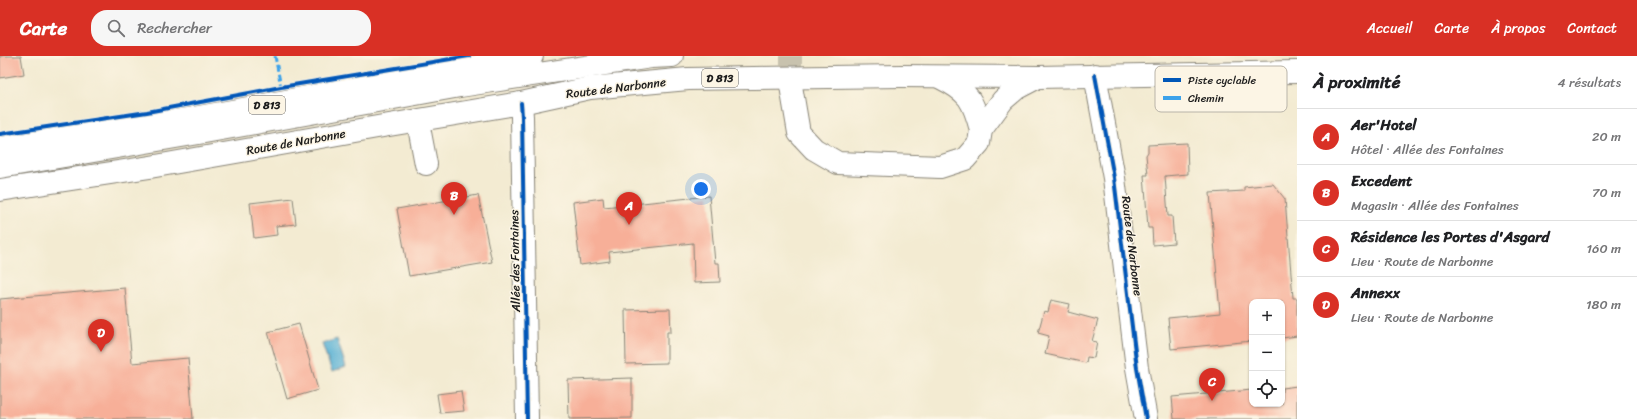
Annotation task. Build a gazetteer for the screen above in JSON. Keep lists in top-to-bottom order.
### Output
{
  "streets": {
    "main road": ["D 813", "Route de Narbonne", "Allée des Fontaines"]
  },
  "crossings": [
    ["Route de Narbonne", "Allée des Fontaines"]
  ],
  "legend": ["Piste cyclable", "Chemin"],
  "page": {
    "header": "Carte",
    "search": "Rechercher",
    "nav": [
      "Accueil",
      "Carte",
      "À propos",
      "Contact"
    ],
    "heading": ["À proximité", "4 résultats"],
    "list": [
      {
        "mark": "A",
        "name": "Aer'Hotel",
        "note": "Hôtel · Allée des Fontaines",
        "value": "20 m"
      },
      {
        "mark": "B",
        "name": "Excedent",
        "note": "Magasin · Allée des Fontaines",
        "value": "70 m"
      },
      {
        "mark": "C",
        "name": "Résidence les Portes d'Asgard",
        "note": "Lieu · Route de Narbonne",
        "value": "160 m"
      },
      {
        "mark": "D",
        "name": "Annexx",
        "note": "Lieu · Route de Narbonne",
        "value": "180 m"
      }
    ],
    "pins": [
      "B",
      "A",
      "D",
      "C"
    ],
    "map_buttons": ["+", "−"]
  }
}
